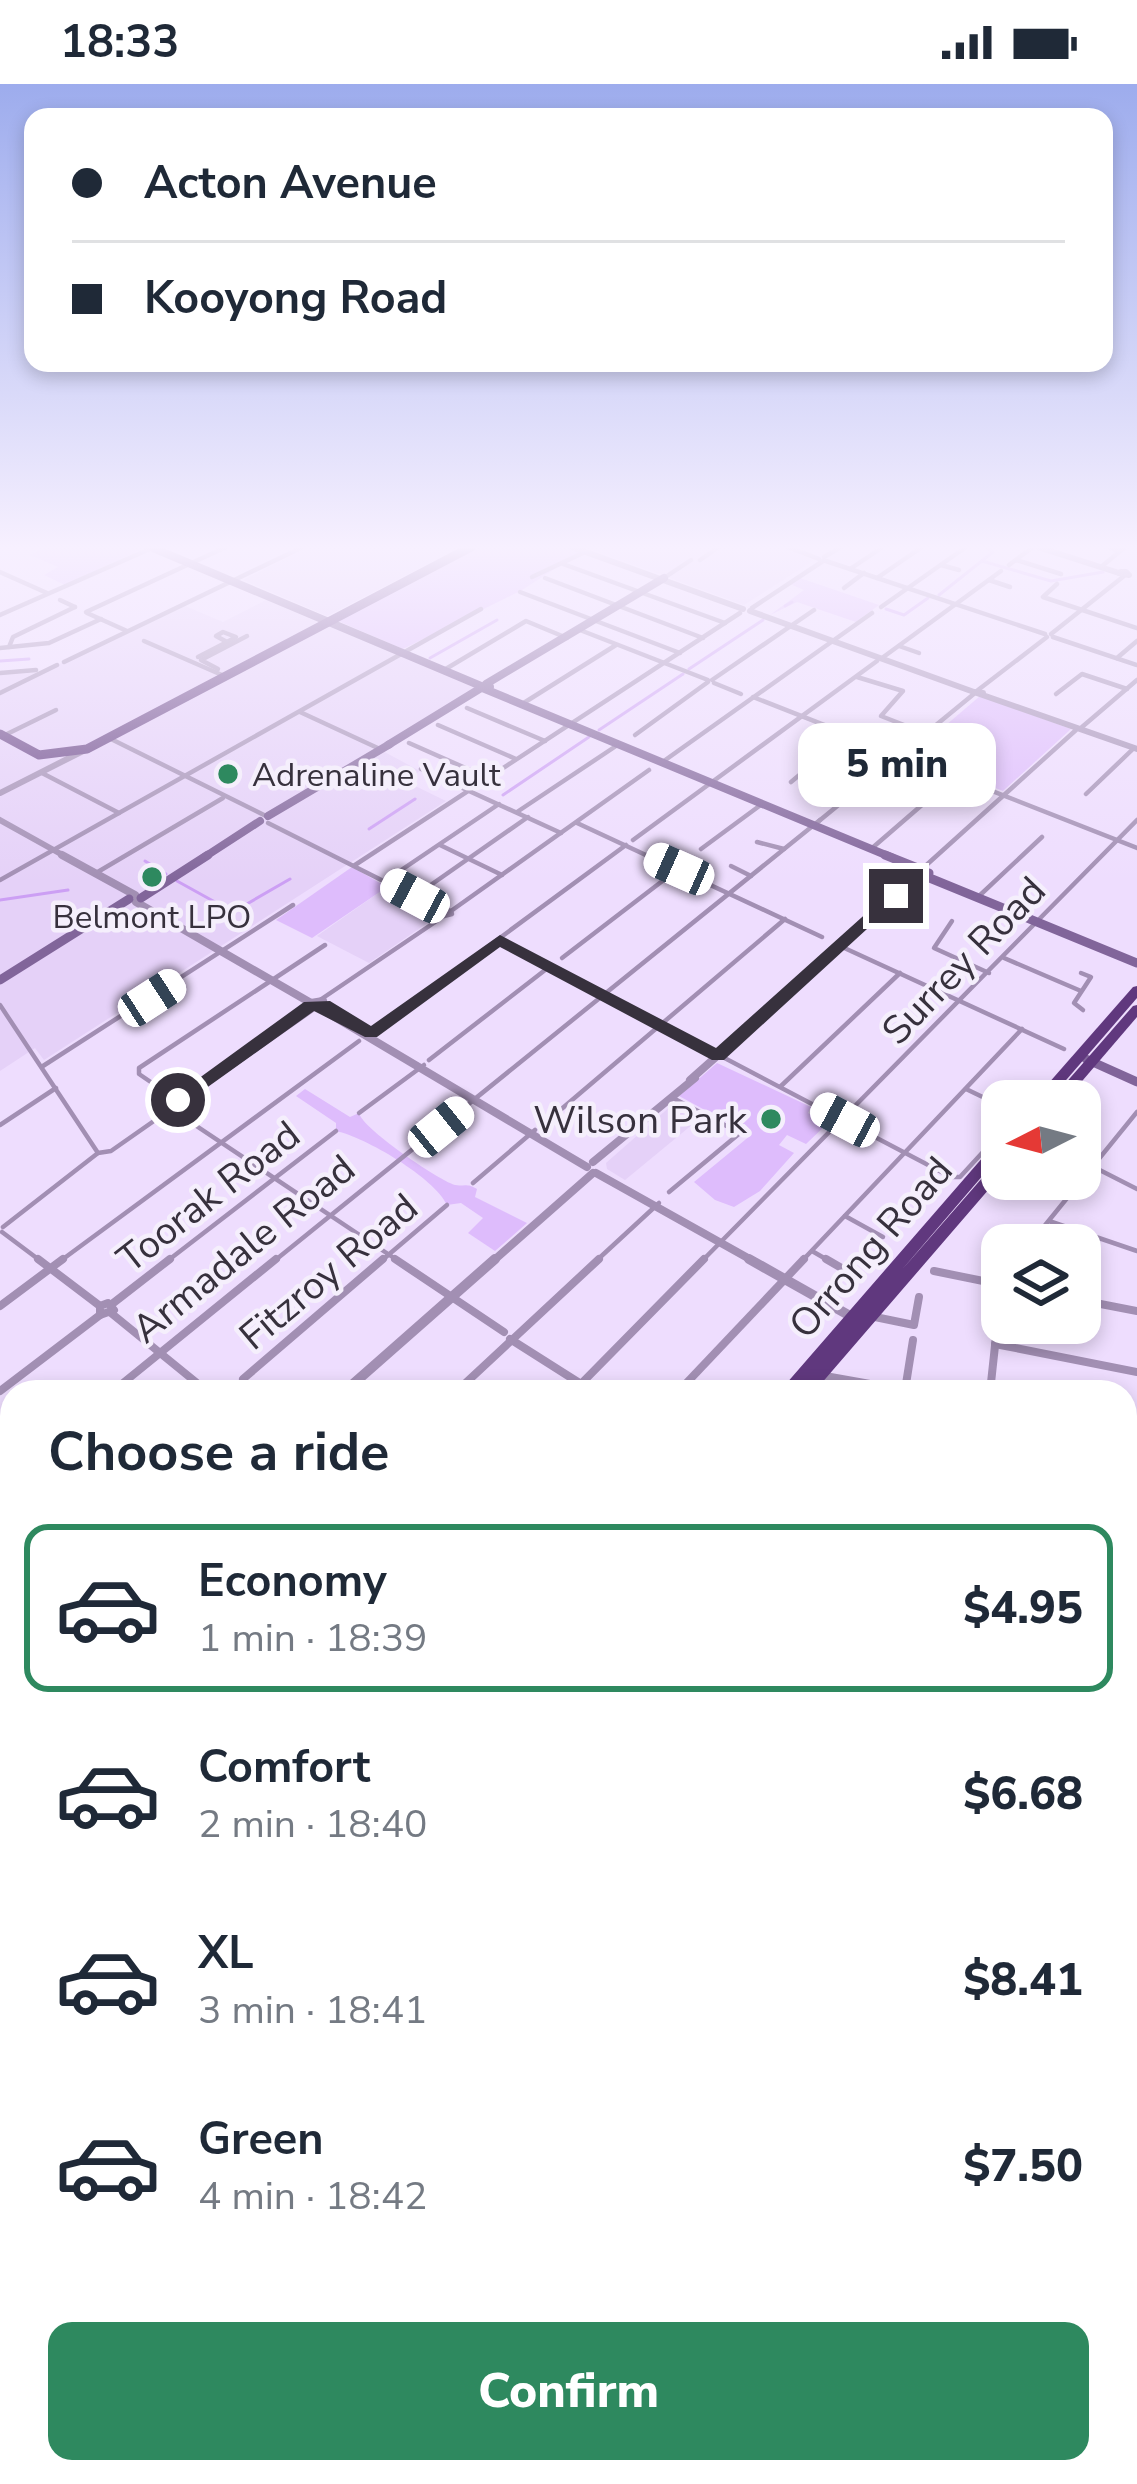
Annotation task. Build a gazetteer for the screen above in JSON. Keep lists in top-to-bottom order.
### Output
{
  "streets": {
    "highway": ["Orrong Road"],
    "street": [
      "Surrey Road",
      "Toorak Road",
      "Armadale Road",
      "Fitzroy Road"
    ]
  },
  "places": ["Adrenaline Vault", "Belmont LPO", "Wilson Park"],
  "north": "left",
  "page": {
    "status": "18:33",
    "banner": ["Acton Avenue", "Kooyong Road"],
    "bubble": "5 min",
    "heading": "Choose a ride",
    "list": [
      {
        "name": "Economy",
        "note": "1 min · 18:39",
        "value": "$4.95"
      },
      {
        "name": "Comfort",
        "note": "2 min · 18:40",
        "value": "$6.68"
      },
      {
        "name": "XL",
        "note": "3 min · 18:41",
        "value": "$8.41"
      },
      {
        "name": "Green",
        "note": "4 min · 18:42",
        "value": "$7.50"
      }
    ],
    "buttons": "Confirm"
  }
}
